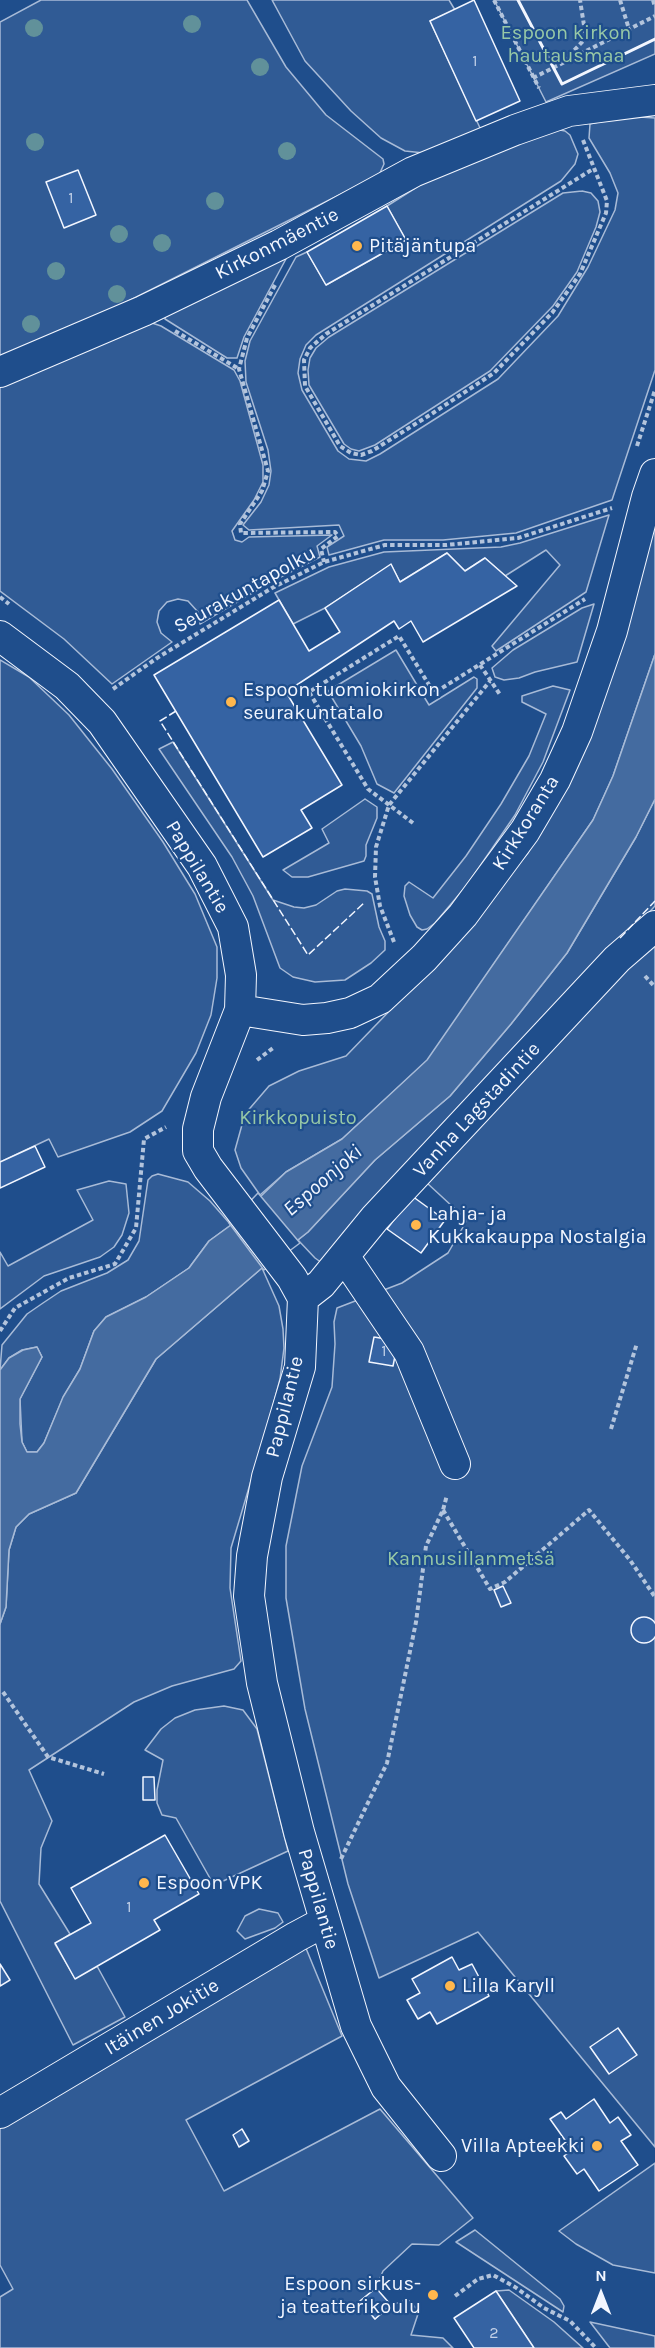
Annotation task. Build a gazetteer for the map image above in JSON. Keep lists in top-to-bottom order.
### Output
{
  "streets": {
    "street": [
      "Kirkonmäentie",
      "Kirkkoranta",
      "Pappilantie",
      "Vanha Lagstadintie",
      "Itäinen Jokitie"
    ],
    "path": ["Seurakuntapolku"]
  },
  "crossings": [
    ["Kirkkoranta", "Pappilantie"],
    ["Pappilantie", "Vanha Lagstadintie"],
    ["Pappilantie", "Itäinen Jokitie"]
  ],
  "water": ["Espoonjoki"],
  "parks": ["Espoon kirkon hautausmaa", "Kirkkopuisto", "Kannusillanmetsä"],
  "places": [
    "Pitäjäntupa",
    "Espoon tuomiokirkon seurakuntatalo",
    "Lahja- ja Kukkakauppa Nostalgia",
    "Espoon VPK",
    "Lilla Karyll",
    "Villa Apteekki",
    "Espoon sirkus- ja teatterikoulu"
  ],
  "house_numbers": [
    "1",
    "1",
    "1",
    "1",
    "2"
  ],
  "north": "top"
}
